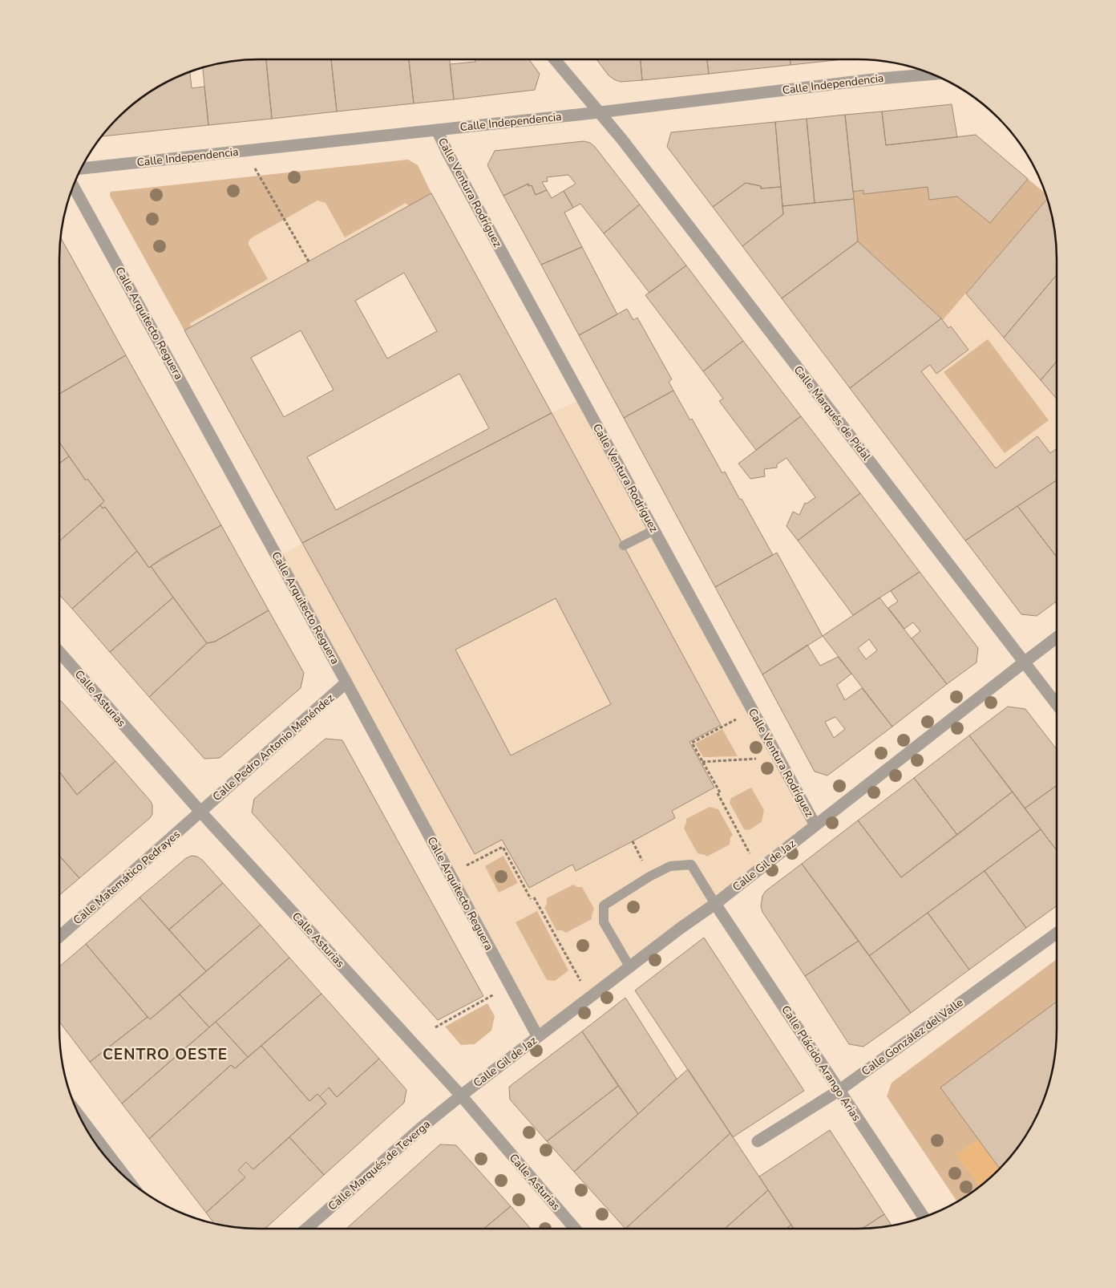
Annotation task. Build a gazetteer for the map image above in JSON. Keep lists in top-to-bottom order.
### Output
{
  "streets": {
    "street": [
      "Calle Independencia",
      "Calle Ventura Rodríguez",
      "Calle Arquitecto Reguera",
      "Calle Marqués de Pidal",
      "Calle Asturias",
      "Calle Pedro Antonio Menéndez",
      "Calle Gil de Jaz",
      "Calle Matemático Pedrayes",
      "Calle González del Valle",
      "Calle Plácido Arango Arias",
      "Calle Marqués de Teverga"
    ]
  },
  "crossings": [
    ["Calle Independencia", "Calle Ventura Rodríguez"],
    ["Calle Independencia", "Calle Marqués de Pidal"],
    ["Calle Ventura Rodríguez", "Calle Gil de Jaz"],
    ["Calle Arquitecto Reguera", "Calle Pedro Antonio Menéndez"],
    ["Calle Arquitecto Reguera", "Calle Gil de Jaz"],
    ["Calle Marqués de Pidal", "Calle Gil de Jaz"],
    ["Calle Asturias", "Calle Pedro Antonio Menéndez"],
    ["Calle Asturias", "Calle Gil de Jaz"],
    ["Calle Asturias", "Calle Matemático Pedrayes"],
    ["Calle Asturias", "Calle Marqués de Teverga"],
    ["Calle Pedro Antonio Menéndez", "Calle Matemático Pedrayes"],
    ["Calle Gil de Jaz", "Calle Plácido Arango Arias"],
    ["Calle Gil de Jaz", "Calle Marqués de Teverga"],
    ["Calle González del Valle", "Calle Plácido Arango Arias"]
  ],
  "districts": ["CENTRO OESTE"]
}
